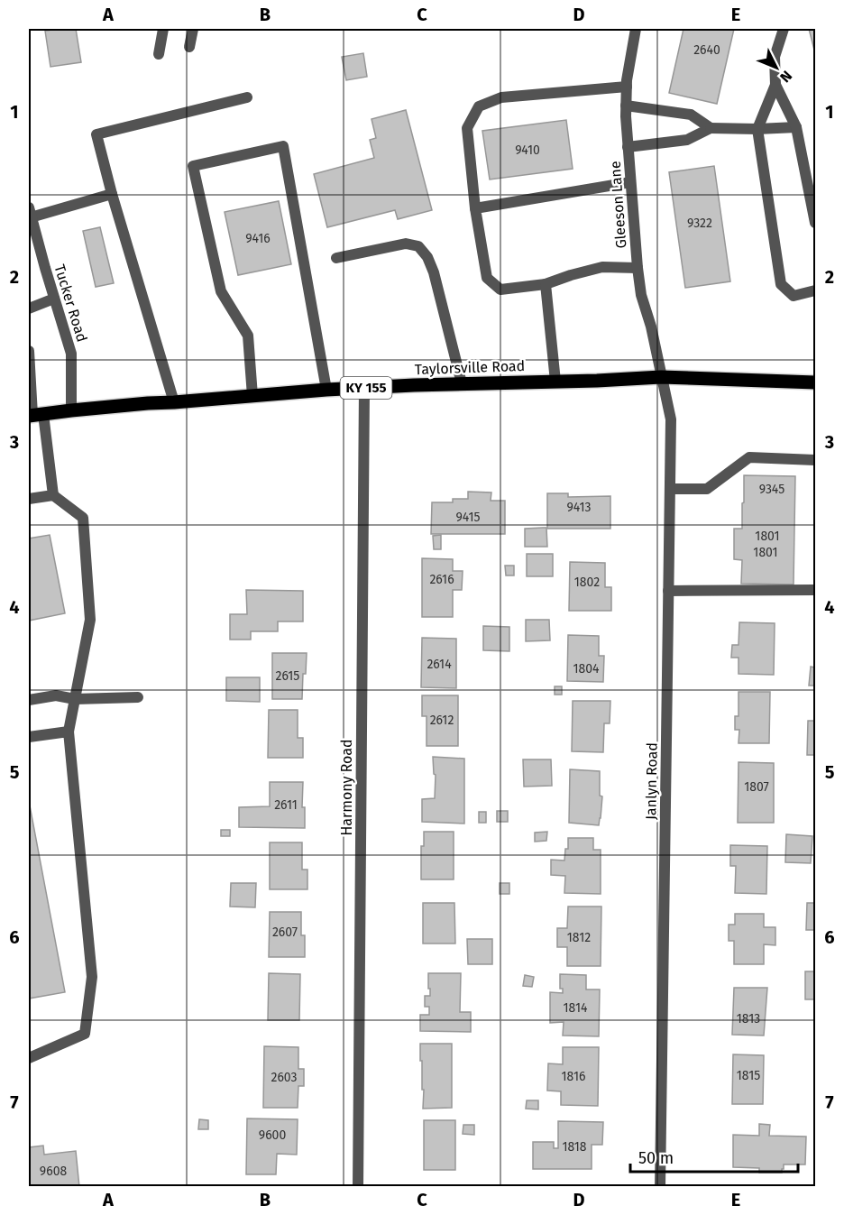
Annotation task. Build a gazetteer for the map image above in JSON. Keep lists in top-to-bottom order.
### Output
{
  "streets": {
    "main road": ["Taylorsville Road", "KY 155"],
    "street": [
      "Gleeson Lane",
      "Tucker Road",
      "Janlyn Road",
      "Harmony Road"
    ]
  },
  "crossings": [
    ["Gleeson Lane", "Taylorsville Road"],
    ["Gleeson Lane", "Janlyn Road"],
    ["Tucker Road", "Taylorsville Road"],
    ["Taylorsville Road", "Janlyn Road"],
    ["Taylorsville Road", "Harmony Road"]
  ],
  "house_numbers": [
    "2640",
    "9410",
    "9322",
    "9416",
    "9345",
    "9413",
    "9415",
    "1801",
    "1801",
    "2616",
    "1802",
    "2614",
    "1804",
    "2615",
    "2612",
    "1807",
    "2611",
    "2607",
    "1812",
    "1814",
    "1813",
    "1815",
    "1816",
    "2603",
    "9600",
    "1818",
    "9608"
  ],
  "scale_bar": "50 m",
  "north": "bottom right",
  "grid": {
    "columns": [
      "A",
      "B",
      "C",
      "D",
      "E"
    ],
    "rows": [
      "1",
      "2",
      "3",
      "4",
      "5",
      "6",
      "7"
    ]
  }
}
